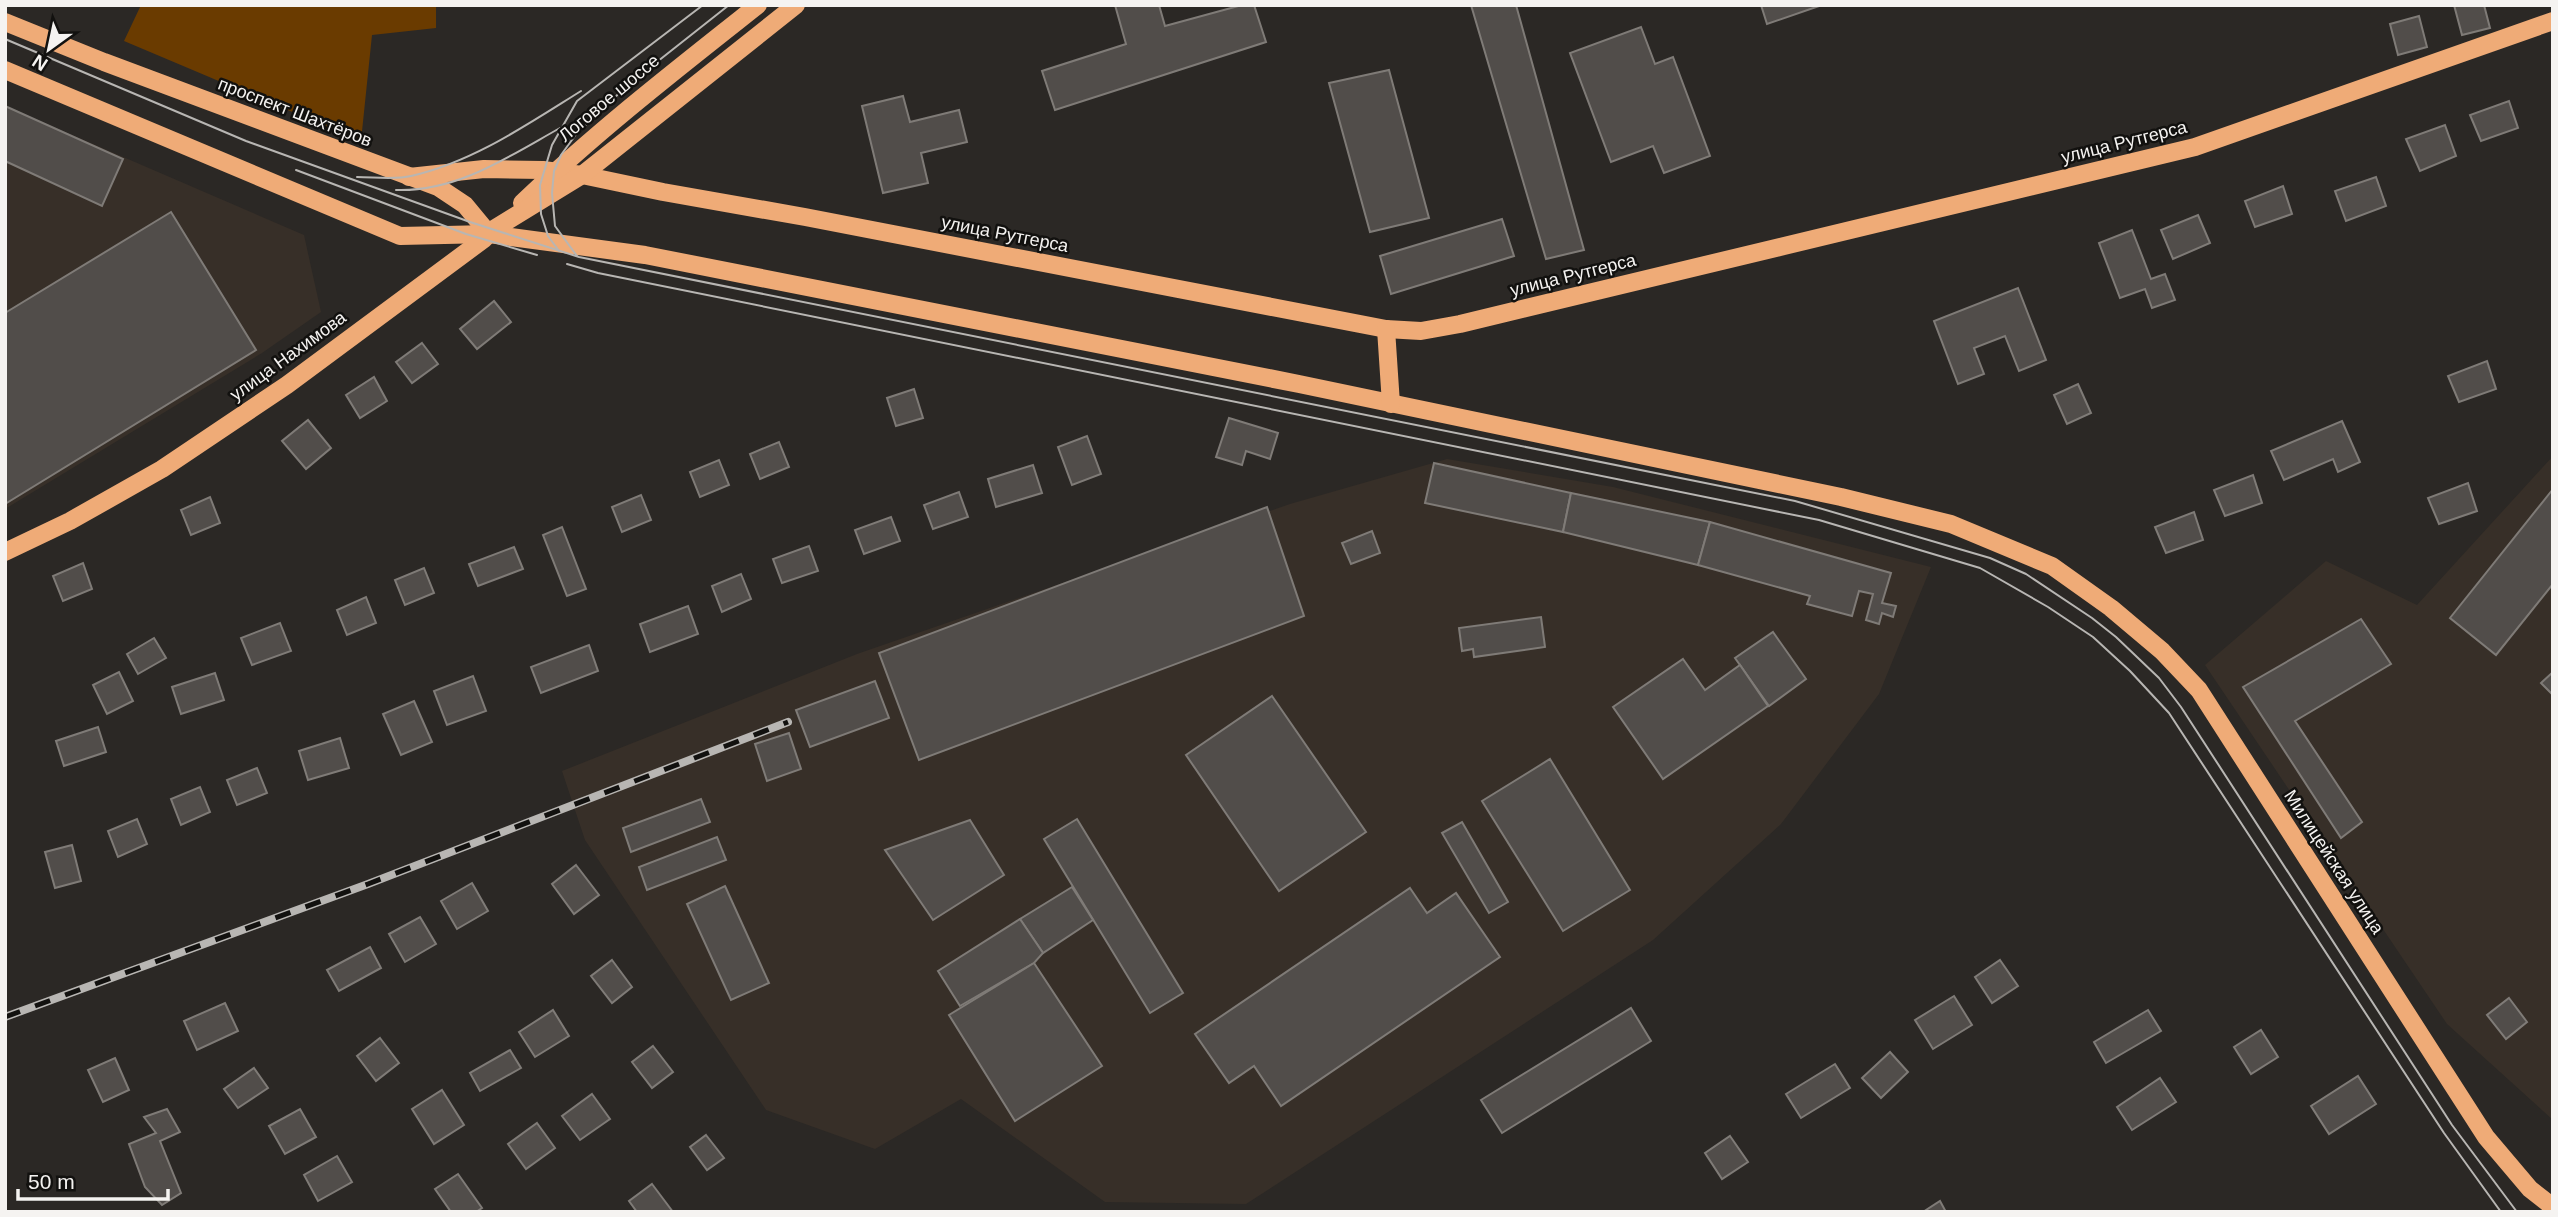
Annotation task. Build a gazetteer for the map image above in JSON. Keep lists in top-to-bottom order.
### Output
{
  "streets": {
    "main road": [
      "Логовое шоссе",
      "проспект Шахтёров",
      "улица Рутгерса",
      "улица Нахимова",
      "Милицейская улица"
    ]
  },
  "crossings": [
    ["Логовое шоссе", "проспект Шахтёров"],
    ["Логовое шоссе", "улица Нахимова"],
    ["проспект Шахтёров", "улица Рутгерса"],
    ["проспект Шахтёров", "улица Нахимова"],
    ["улица Рутгерса", "улица Нахимова"]
  ],
  "scale_bar": "50 m",
  "north": "bottom left"
}
